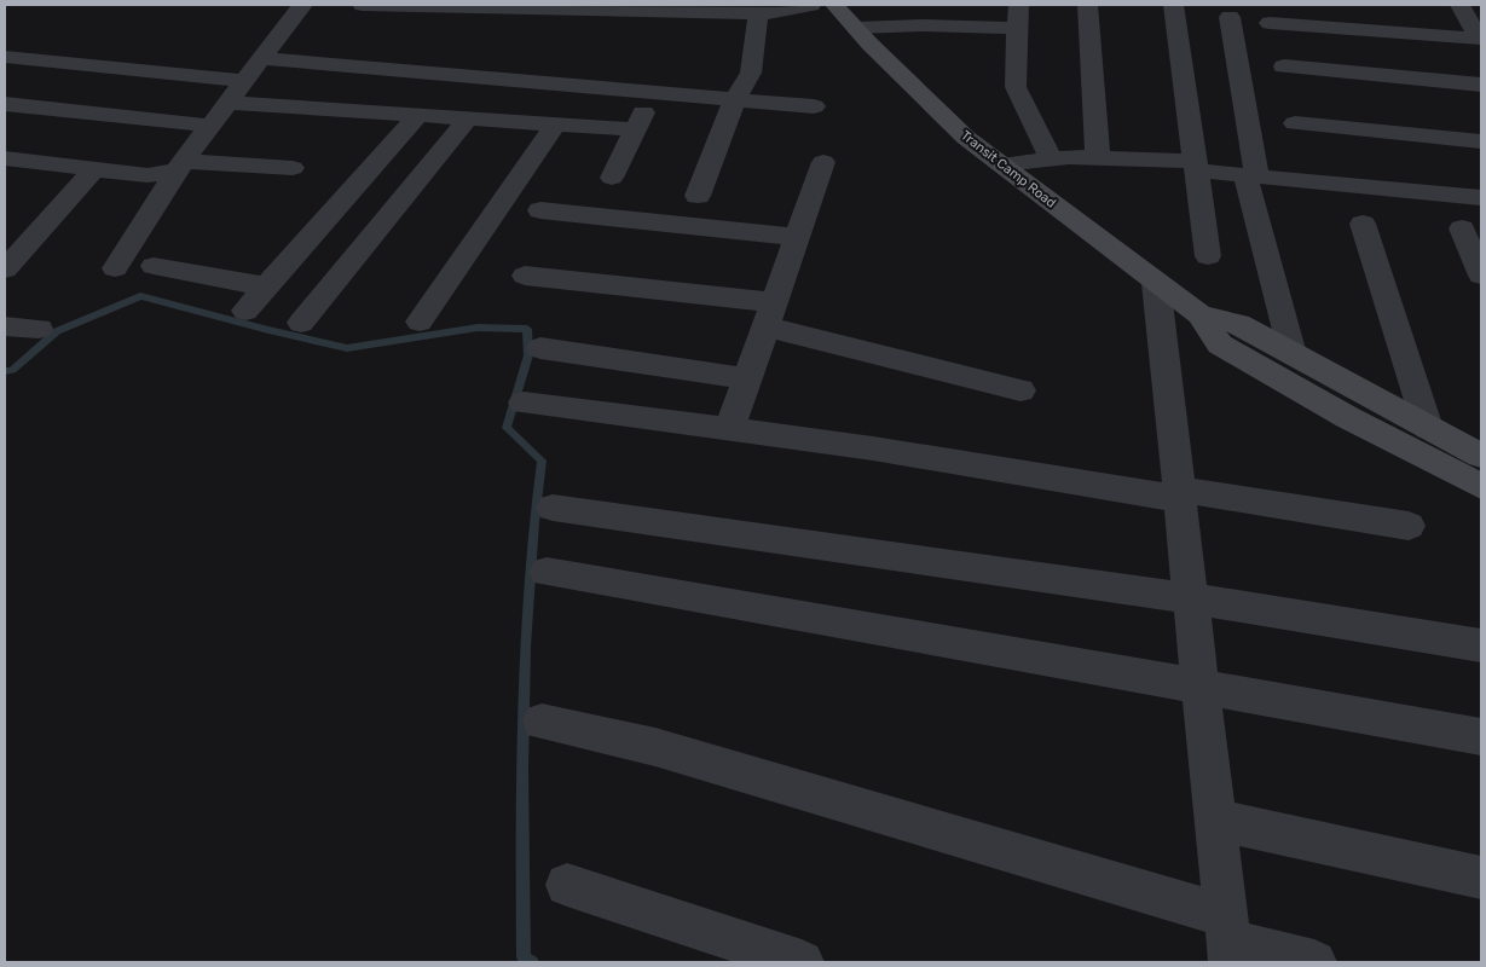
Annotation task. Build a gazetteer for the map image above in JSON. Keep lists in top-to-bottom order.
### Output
{
  "streets": {
    "main road": ["Transit Camp Road"]
  }
}
